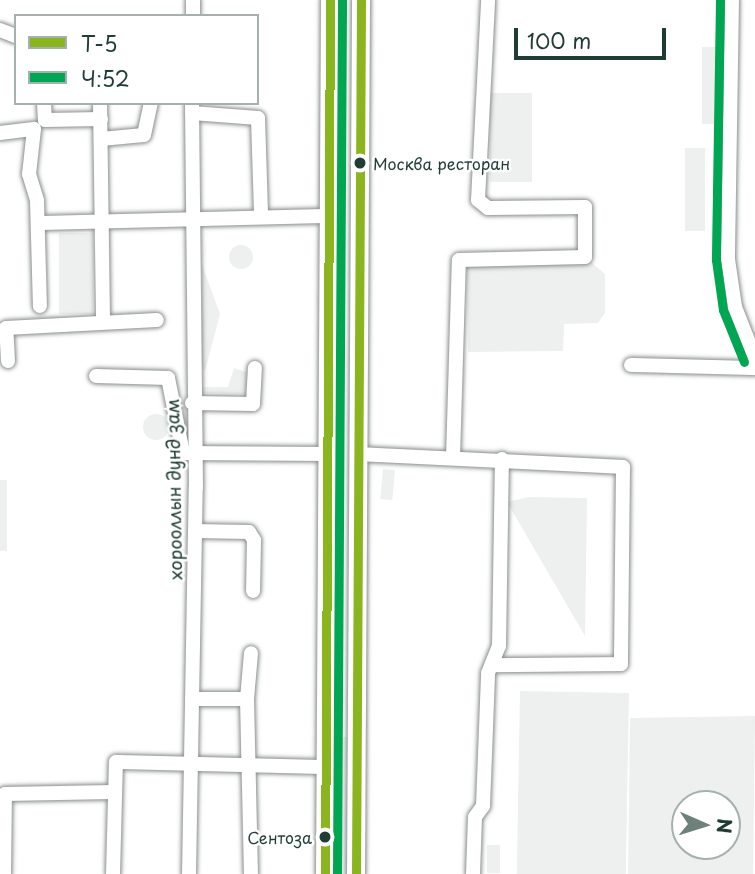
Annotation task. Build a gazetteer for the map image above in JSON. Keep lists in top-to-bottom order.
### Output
{
  "streets": {
    "street": ["хорооллын дунд зам"]
  },
  "places": ["Москва ресторан", "Сентоза"],
  "lines": ["transit line Т-5", "transit line Ч:52"],
  "legend": ["Т-5", "Ч:52"],
  "scale_bar": "100 m",
  "north": "right"
}
